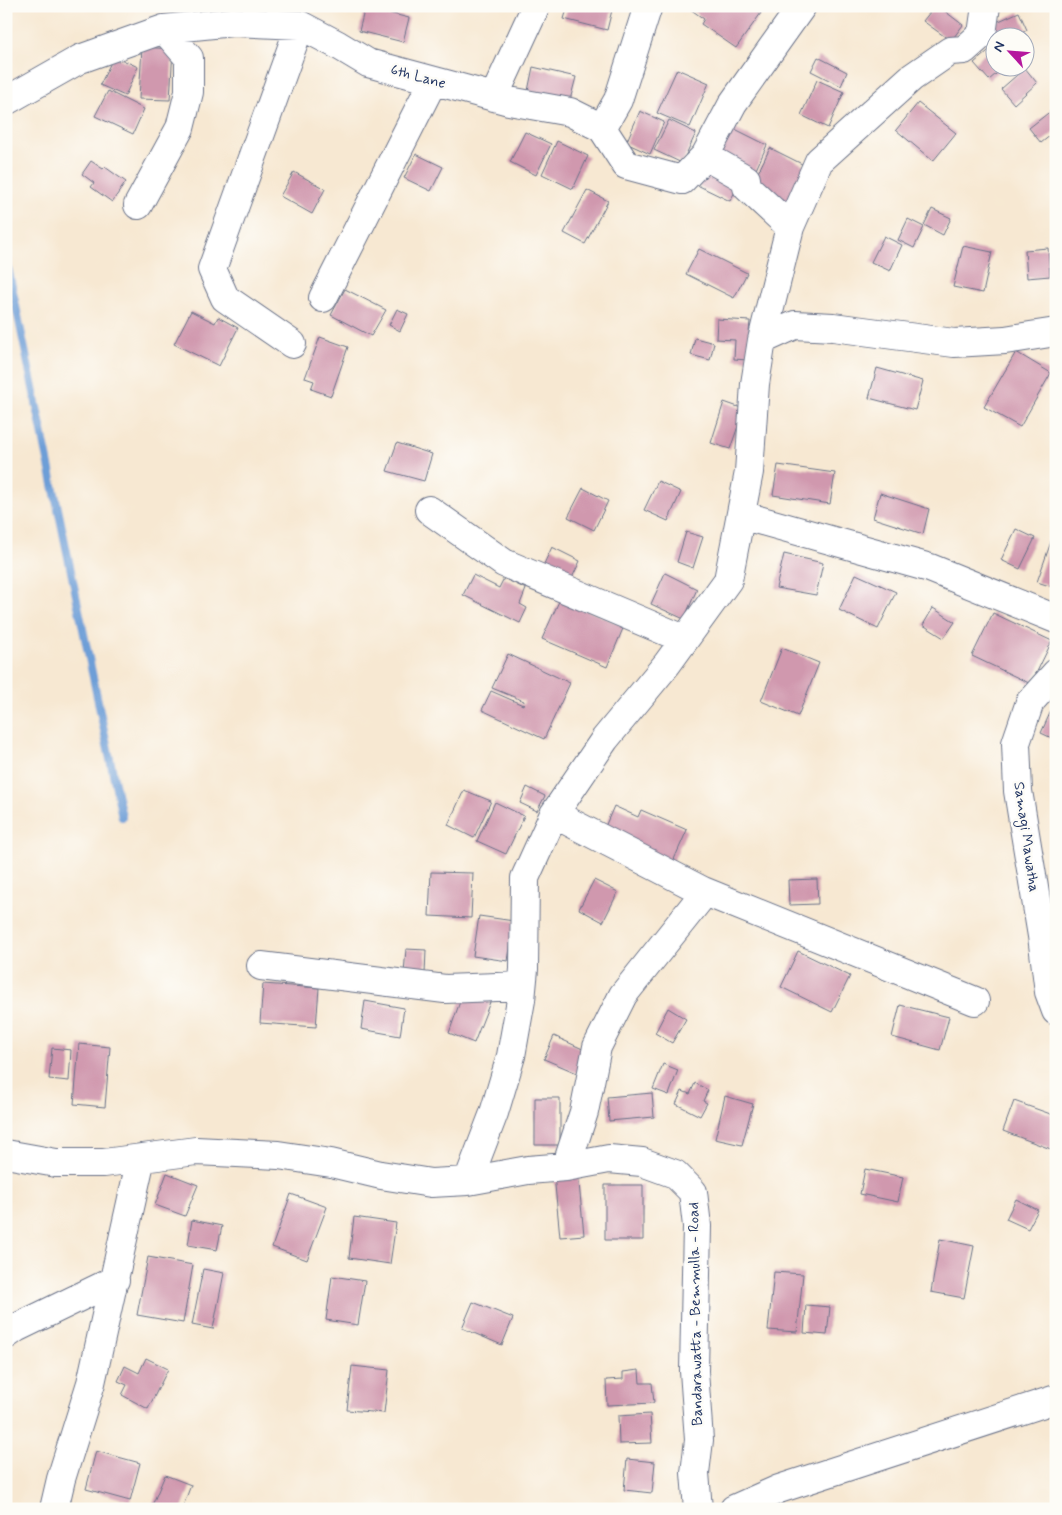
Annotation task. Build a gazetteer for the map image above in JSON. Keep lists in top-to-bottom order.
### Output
{
  "streets": {
    "street": ["6th Lane", "Samagi Mawatha", "Bandarawatta - Bemmulla - Road"]
  },
  "north": "top left"
}
